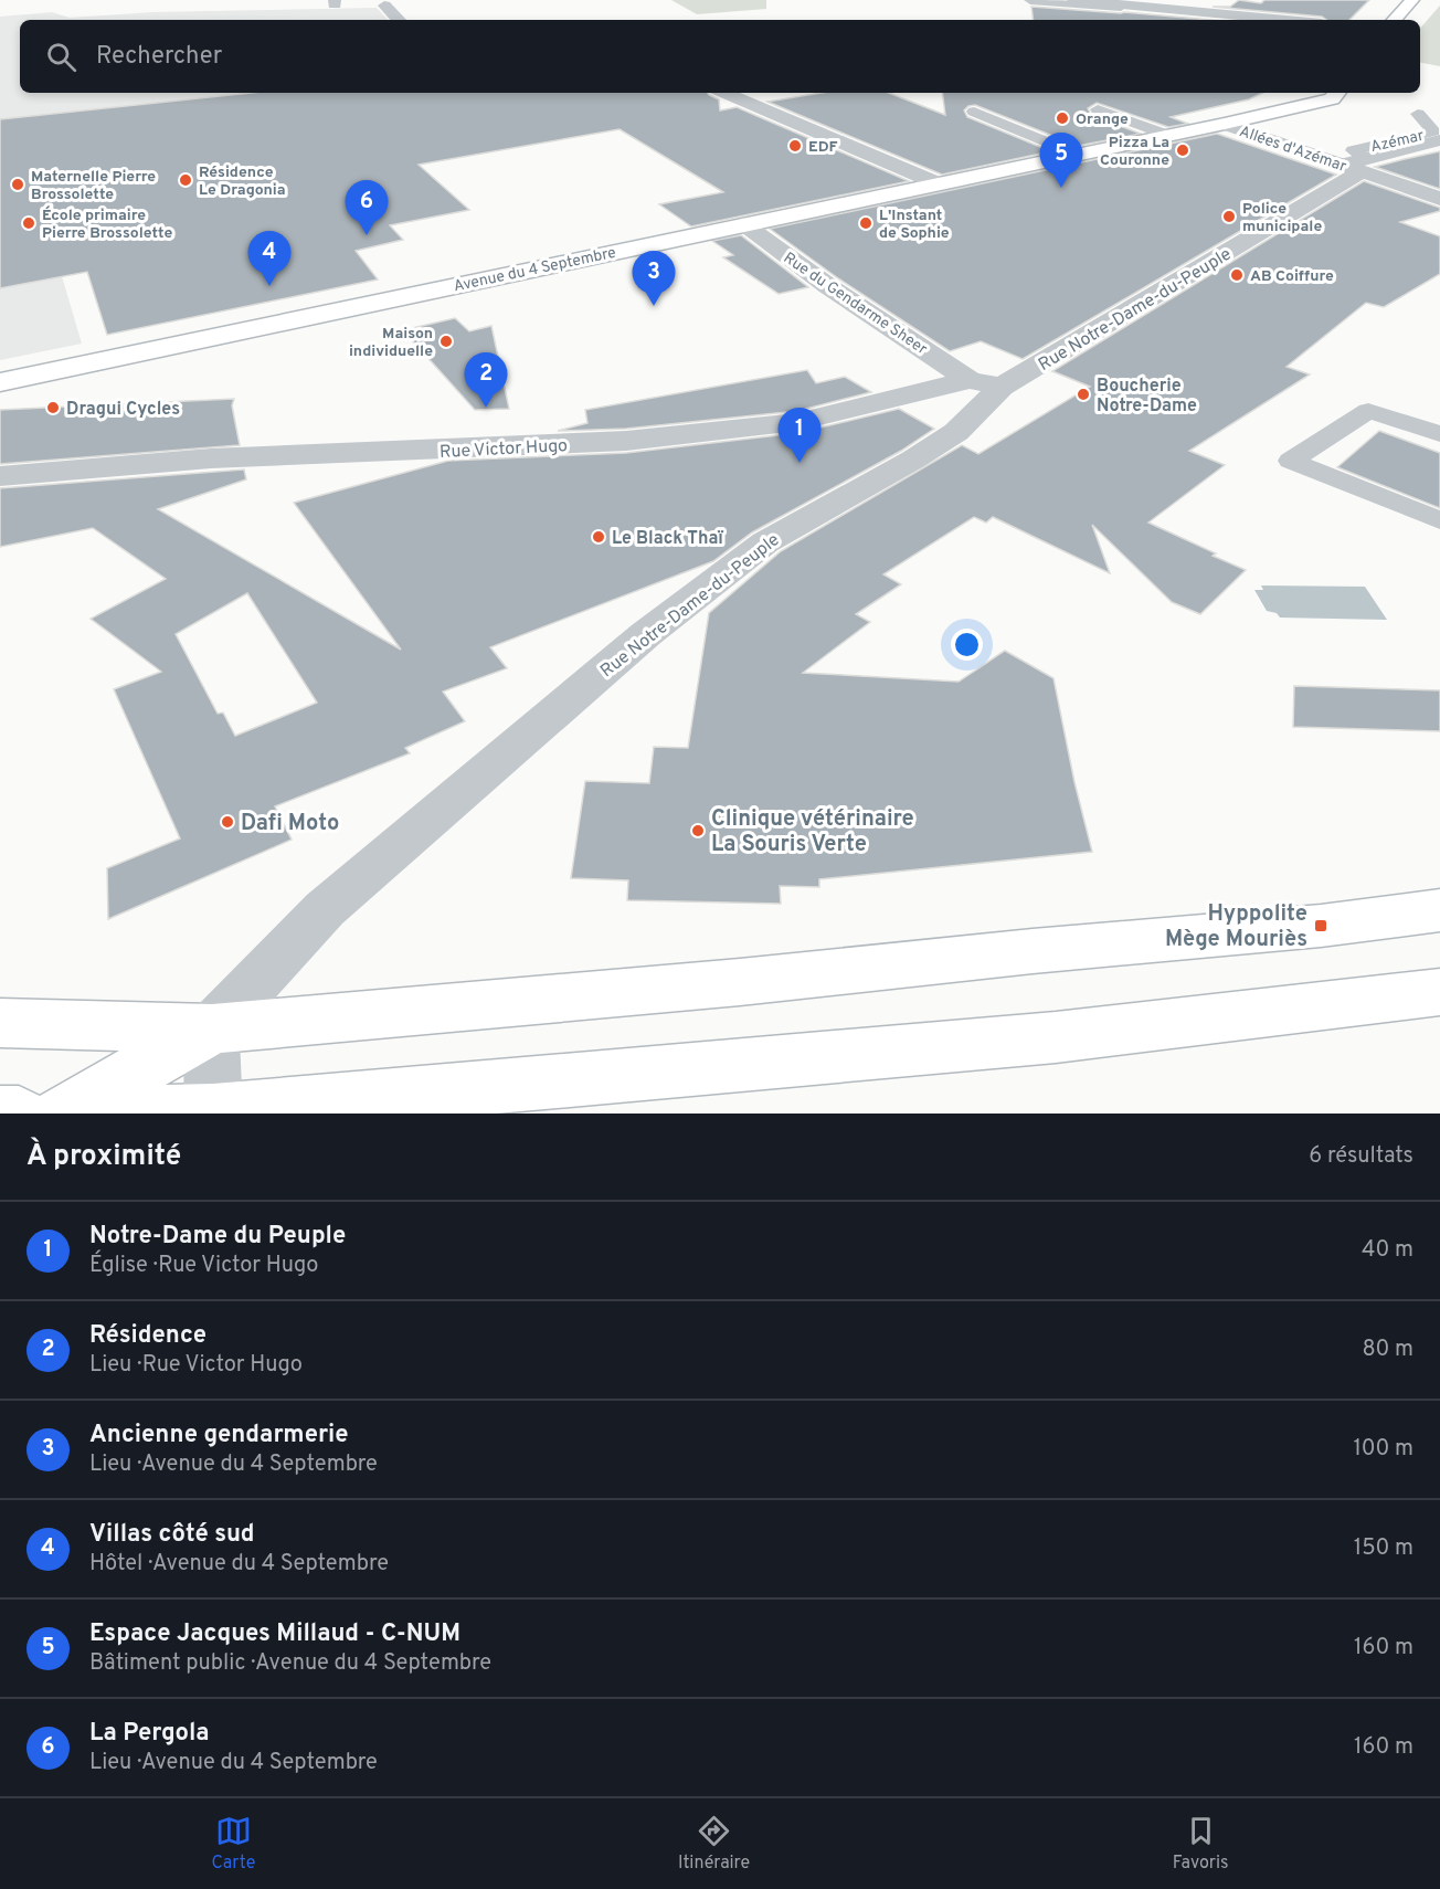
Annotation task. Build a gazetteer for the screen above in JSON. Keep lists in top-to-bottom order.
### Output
{
  "streets": {
    "main road": ["Avenue du 4 Septembre"],
    "street": [
      "Allées d'Azémar",
      "Rue du Gendarme Sheer",
      "Rue Notre-Dame-du-Peuple",
      "Rue Victor Hugo"
    ],
    "lane": ["Azémar"]
  },
  "crossings": [
    ["Azémar", "Allées d'Azémar"],
    ["Azémar", "Rue Notre-Dame-du-Peuple"],
    ["Allées d'Azémar", "Avenue du 4 Septembre"],
    ["Allées d'Azémar", "Rue Notre-Dame-du-Peuple"],
    ["Avenue du 4 Septembre", "Rue du Gendarme Sheer"],
    ["Rue du Gendarme Sheer", "Rue Notre-Dame-du-Peuple"],
    ["Rue du Gendarme Sheer", "Rue Victor Hugo"],
    ["Rue Notre-Dame-du-Peuple", "Rue Victor Hugo"]
  ],
  "places": {
    "other": [
      "Orange",
      "EDF",
      "Pizza La Couronne",
      "Résidence Le Dragonia",
      "Maternelle Pierre Brossolette",
      "Police municipale",
      "École primaire Pierre Brossolette",
      "L'Instant de Sophie",
      "AB Coiffure",
      "Maison individuelle",
      "Boucherie Notre-Dame",
      "Dragui Cycles",
      "Le Black Thaï",
      "Dafi Moto",
      "Clinique vétérinaire La Souris Verte"
    ],
    "transit": ["Hyppolite Mège Mouriès"]
  },
  "page": {
    "search": "Rechercher",
    "pins": [
      "5",
      "6",
      "4",
      "3",
      "2",
      "1"
    ],
    "heading": ["À proximité", "6 résultats"],
    "list": [
      {
        "mark": "1",
        "name": "Notre-Dame du Peuple",
        "note": "Église · Rue Victor Hugo",
        "value": "40 m"
      },
      {
        "mark": "2",
        "name": "Résidence",
        "note": "Lieu · Rue Victor Hugo",
        "value": "80 m"
      },
      {
        "mark": "3",
        "name": "Ancienne gendarmerie",
        "note": "Lieu · Avenue du 4 Septembre",
        "value": "100 m"
      },
      {
        "mark": "4",
        "name": "Villas côté sud",
        "note": "Hôtel · Avenue du 4 Septembre",
        "value": "150 m"
      },
      {
        "mark": "5",
        "name": "Espace Jacques Millaud - C-NUM",
        "note": "Bâtiment public · Avenue du 4 Septembre",
        "value": "160 m"
      },
      {
        "mark": "6",
        "name": "La Pergola",
        "note": "Lieu · Avenue du 4 Septembre",
        "value": "160 m"
      }
    ],
    "nav": ["Carte", "Itinéraire", "Favoris"]
  }
}
